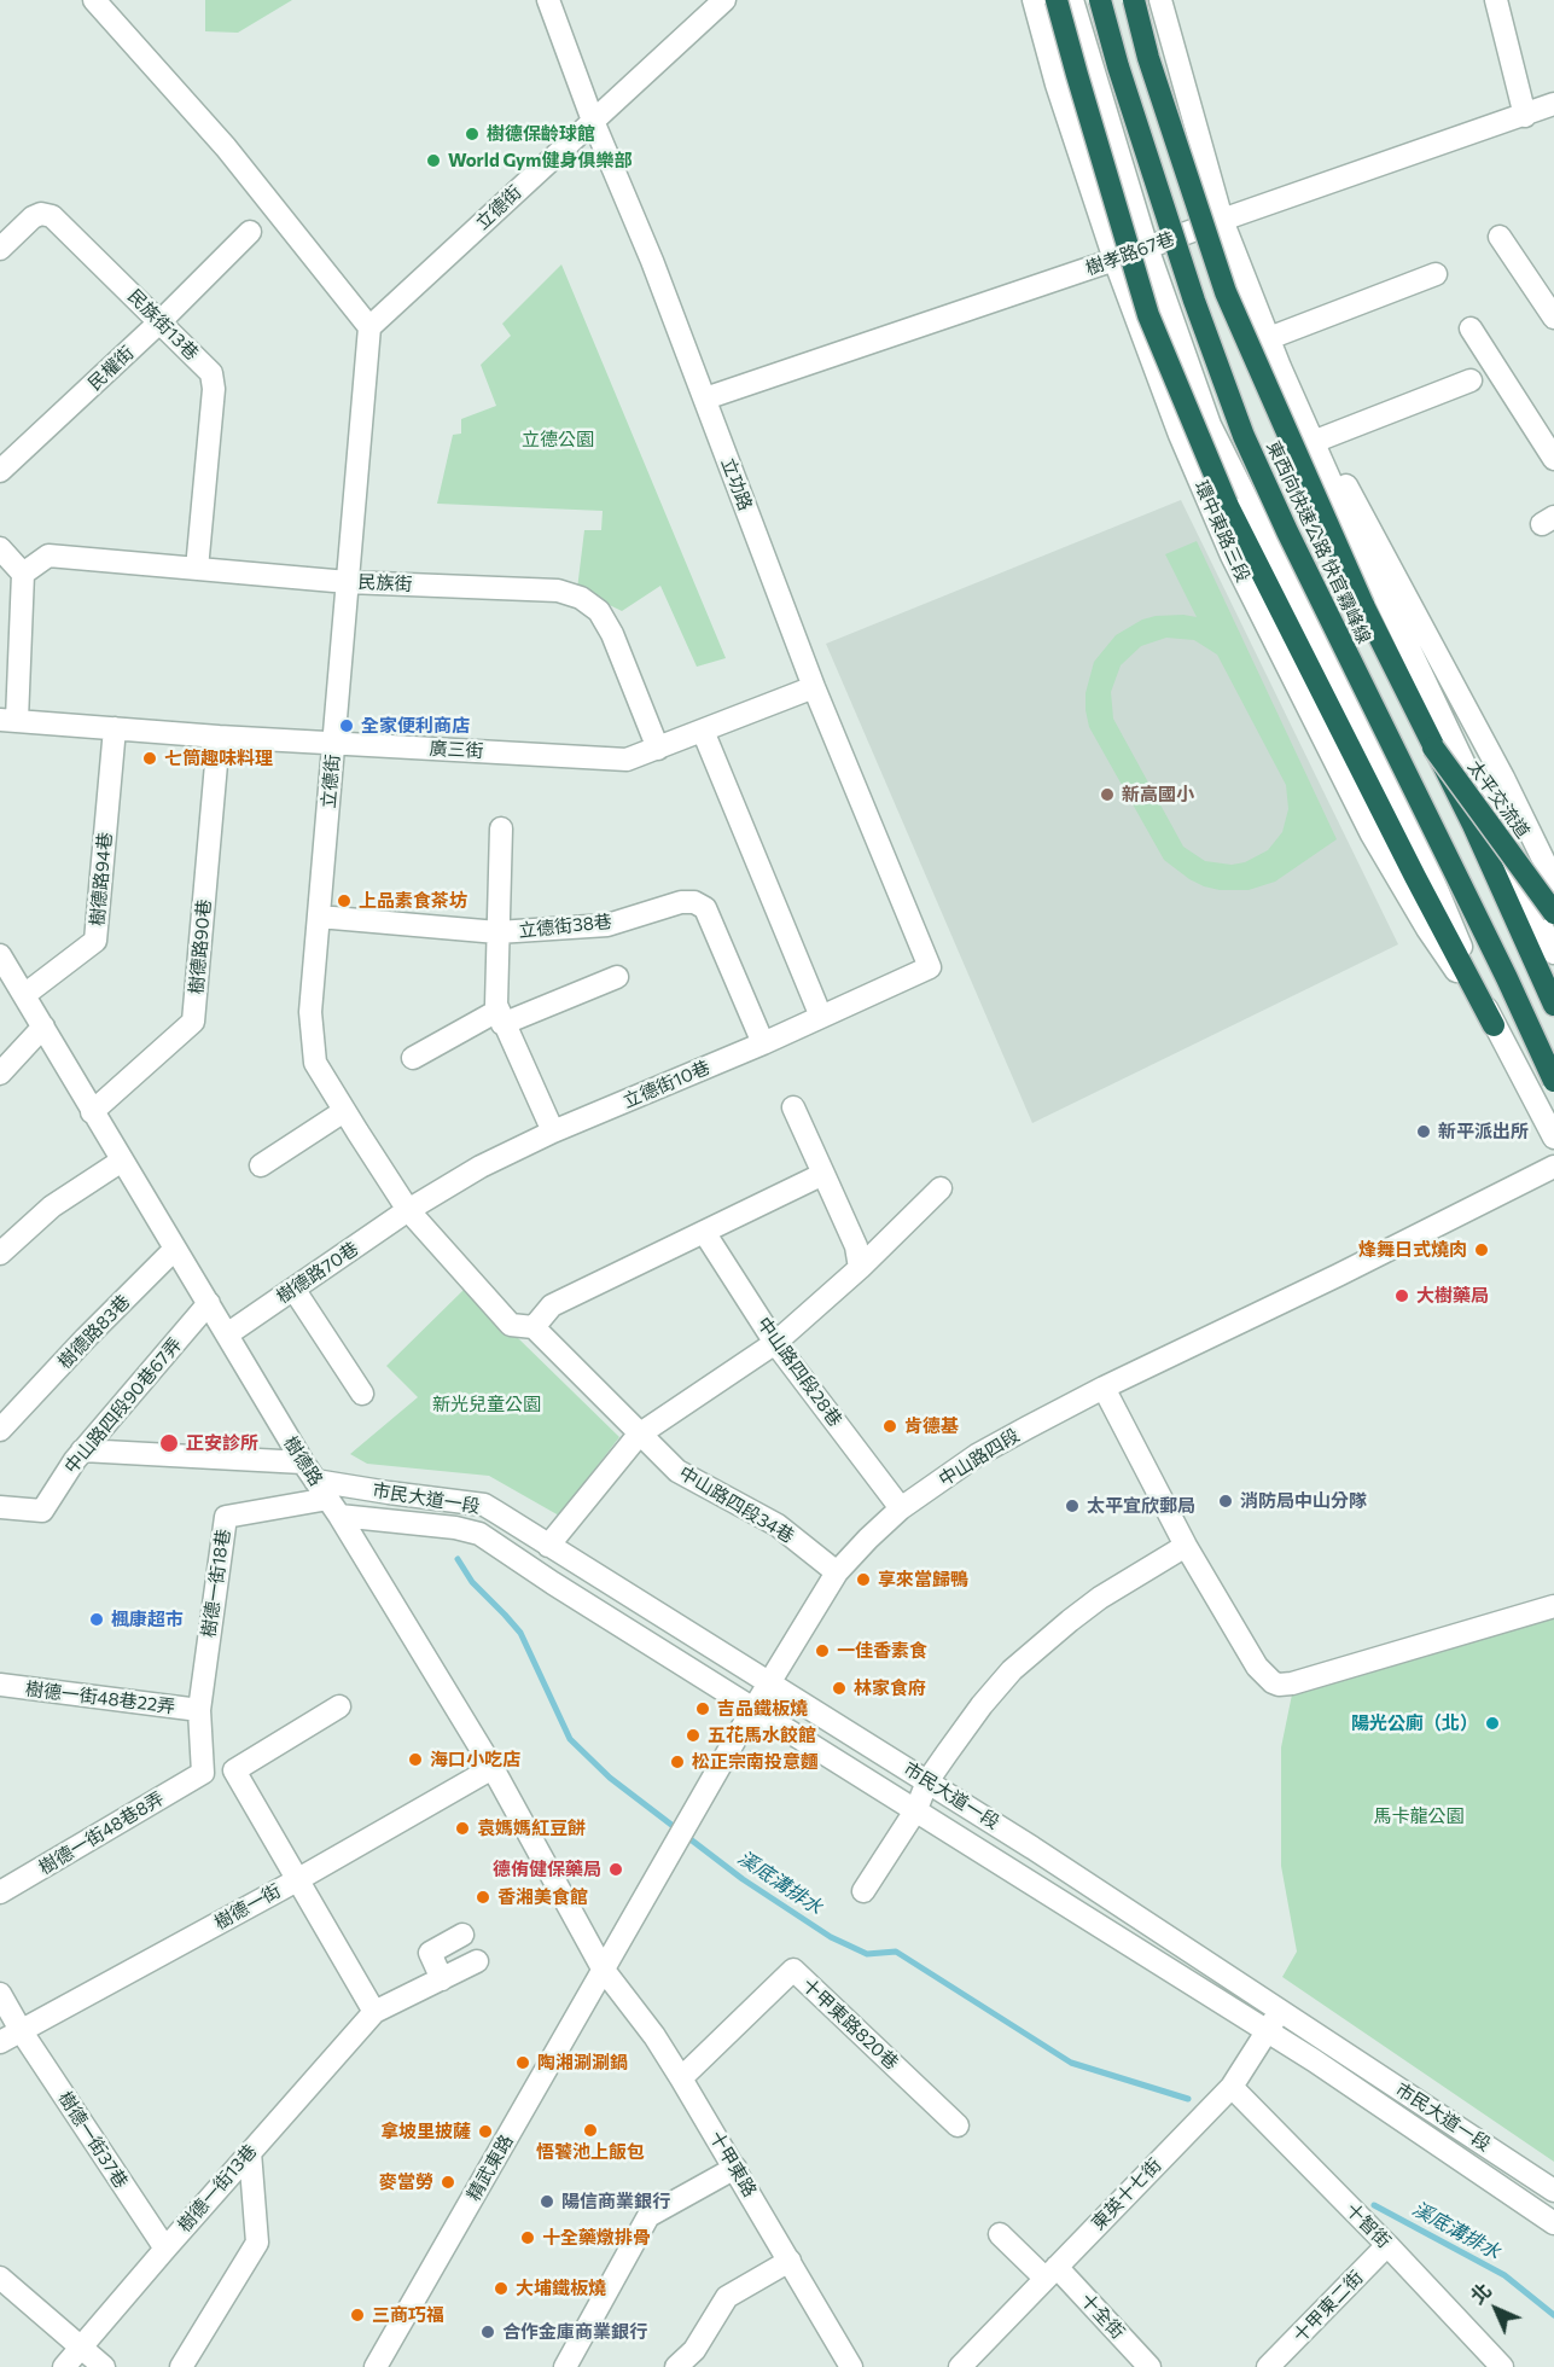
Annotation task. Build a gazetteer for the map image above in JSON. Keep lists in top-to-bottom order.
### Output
{
  "streets": {
    "highway": ["東西向快速公路 快官霧峰線", "太平交流道"],
    "street": [
      "立德街",
      "樹孝路67巷",
      "民族街13巷",
      "民權街",
      "立功路",
      "環中東路三段",
      "民族街",
      "廣三街",
      "樹德路94巷",
      "立德街38巷",
      "樹德路90巷",
      "立德街10巷",
      "樹德路70巷",
      "樹德路83巷",
      "中山路四段28巷",
      "中山路四段90巷67弄",
      "中山路四段",
      "樹德路",
      "市民大道一段",
      "中山路四段34巷",
      "樹德一街18巷",
      "樹德一街48巷22弄",
      "樹德一街48巷8弄",
      "樹德一街",
      "十甲東路820巷",
      "樹德一街37巷",
      "十甲東路",
      "精武東路",
      "樹德一街13巷",
      "東英十七街",
      "十智街",
      "十甲東二街",
      "十全街"
    ]
  },
  "crossings": [
    ["立德街", "立功路"],
    ["立德街", "民族街"],
    ["立德街", "廣三街"],
    ["立德街", "立德街38巷"],
    ["立德街", "立德街10巷"],
    ["立德街", "樹德路70巷"],
    ["立德街", "中山路四段34巷"],
    ["樹孝路67巷", "立功路"],
    ["樹孝路67巷", "環中東路三段"],
    ["民族街13巷", "民權街"],
    ["民族街13巷", "民族街"],
    ["立功路", "廣三街"],
    ["立功路", "立德街10巷"],
    ["東西向快速公路 快官霧峰線", "太平交流道"],
    ["民族街", "廣三街"],
    ["廣三街", "樹德路94巷"],
    ["廣三街", "樹德路90巷"],
    ["樹德路94巷", "樹德路"],
    ["立德街38巷", "立德街10巷"],
    ["樹德路90巷", "樹德路"],
    ["立德街10巷", "樹德路70巷"],
    ["樹德路70巷", "樹德路"],
    ["樹德路83巷", "樹德路"],
    ["中山路四段28巷", "中山路四段"],
    ["中山路四段90巷67弄", "樹德路"],
    ["中山路四段", "樹德路"],
    ["中山路四段", "市民大道一段"],
    ["中山路四段", "中山路四段34巷"],
    ["中山路四段", "十甲東路"],
    ["中山路四段", "精武東路"],
    ["樹德路", "市民大道一段"],
    ["樹德路", "樹德一街18巷"],
    ["樹德路", "樹德一街"],
    ["樹德路", "十甲東路"],
    ["樹德路", "精武東路"],
    ["市民大道一段", "樹德一街18巷"],
    ["市民大道一段", "東英十七街"],
    ["樹德一街18巷", "樹德一街48巷22弄"],
    ["樹德一街18巷", "樹德一街48巷8弄"],
    ["樹德一街48巷22弄", "樹德一街48巷8弄"],
    ["樹德一街", "樹德一街37巷"],
    ["十甲東路820巷", "十甲東路"],
    ["樹德一街37巷", "樹德一街13巷"],
    ["十甲東路", "精武東路"],
    ["東英十七街", "十智街"],
    ["東英十七街", "十全街"],
    ["十智街", "十甲東二街"]
  ],
  "water": ["溪底溝排水"],
  "parks": ["立德公園", "新光兒童公園", "馬卡龍公園"],
  "places": [
    "樹德保齡球館",
    "World Gym健身俱樂部",
    "全家便利商店",
    "七筒趣味料理",
    "新高國小",
    "上品素食茶坊",
    "新平派出所",
    "烽舞日式燒肉",
    "大樹藥局",
    "肯德基",
    "正安診所",
    "消防局中山分隊",
    "太平宜欣郵局",
    "享來當歸鴨",
    "楓康超市",
    "一佳香素食",
    "林家食府",
    "吉品鐵板燒",
    "陽光公廁（北）",
    "五花馬水餃館",
    "海口小吃店",
    "松正宗南投意麵",
    "袁媽媽紅豆餅",
    "德侑健保藥局",
    "香湘美食館",
    "陶湘涮涮鍋",
    "悟饕池上飯包",
    "拿坡里披薩",
    "麥當勞",
    "陽信商業銀行",
    "十全藥燉排骨",
    "大埔鐵板燒",
    "三商巧福",
    "合作金庫商業銀行"
  ],
  "north": "top left"
}
